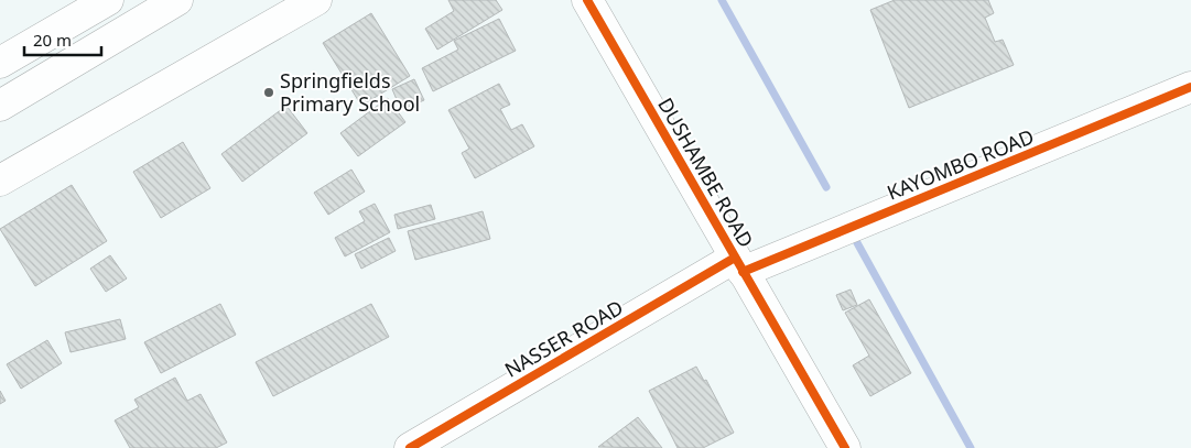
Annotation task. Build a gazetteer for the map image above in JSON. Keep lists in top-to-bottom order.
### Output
{
  "streets": {
    "street": ["KAYOMBO ROAD", "DUSHAMBE ROAD", "NASSER ROAD"]
  },
  "crossings": [
    ["KAYOMBO ROAD", "DUSHAMBE ROAD"],
    ["KAYOMBO ROAD", "NASSER ROAD"],
    ["DUSHAMBE ROAD", "NASSER ROAD"]
  ],
  "places": ["Springfields Primary School"],
  "scale_bar": "20 m"
}
